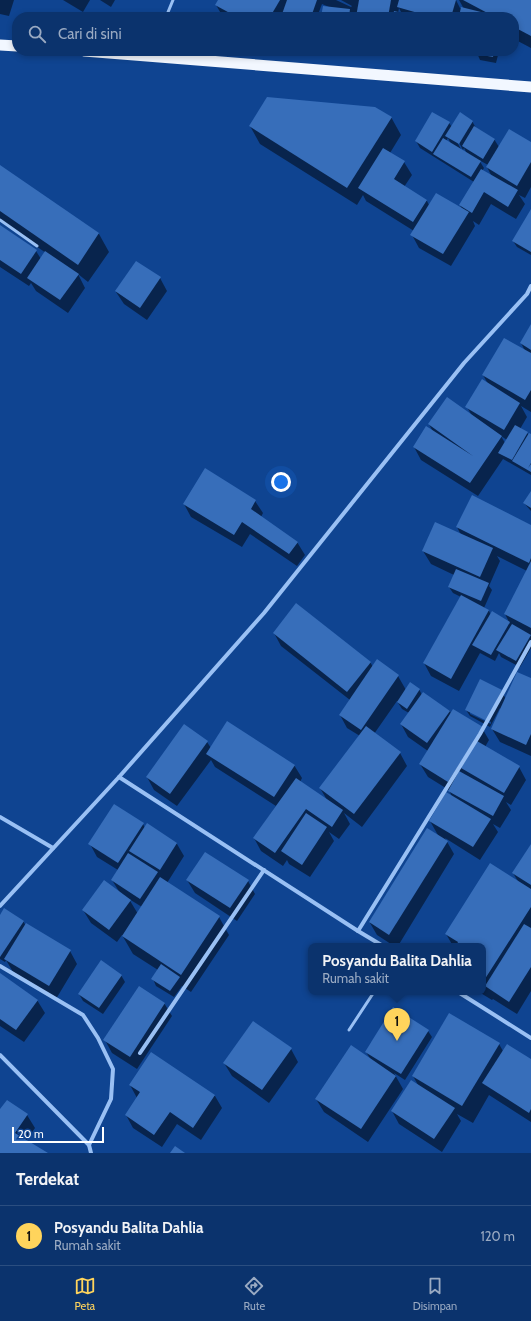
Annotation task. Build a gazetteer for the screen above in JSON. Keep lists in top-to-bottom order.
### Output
{
  "scale_bar": "20 m",
  "page": {
    "search": "Cari di sini",
    "popup": ["Posyandu Balita Dahlia", "Rumah sakit"],
    "pins": "1",
    "scale": "20 m",
    "heading": "Terdekat",
    "list": [
      {
        "mark": "1",
        "name": "Posyandu Balita Dahlia",
        "note": "Rumah sakit",
        "value": "120 m"
      }
    ],
    "nav": ["Peta", "Rute", "Disimpan"]
  }
}
